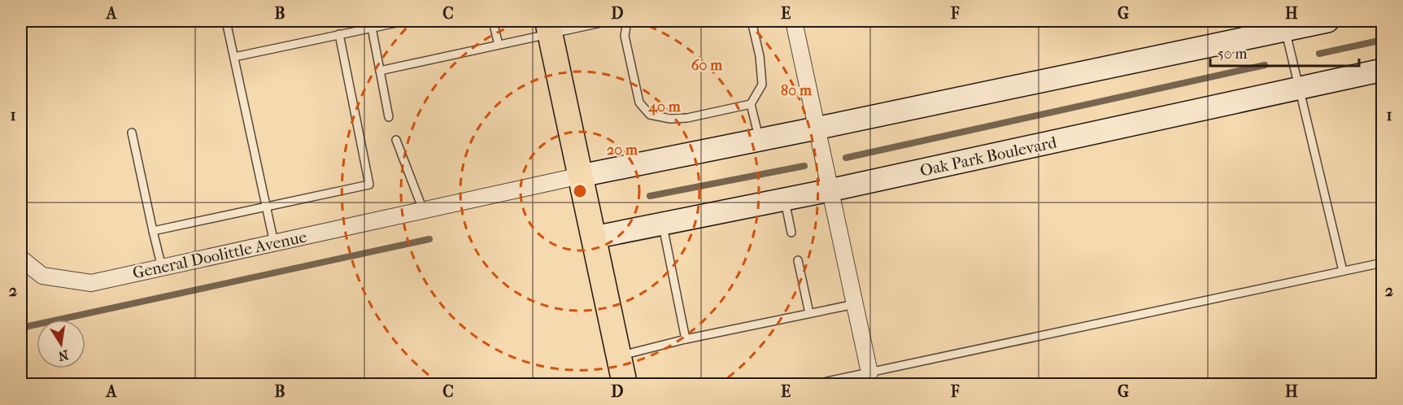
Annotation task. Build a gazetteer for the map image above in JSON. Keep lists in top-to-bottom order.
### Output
{
  "streets": {
    "street": ["Oak Park Boulevard", "General Doolittle Avenue"]
  },
  "scale_bar": "50 m",
  "north": "bottom",
  "grid": {
    "columns": [
      "A",
      "B",
      "C",
      "D",
      "E",
      "F",
      "G",
      "H"
    ],
    "rows": ["1", "2"]
  },
  "rings": [
    "60 m",
    "80 m",
    "40 m",
    "20 m"
  ]
}
